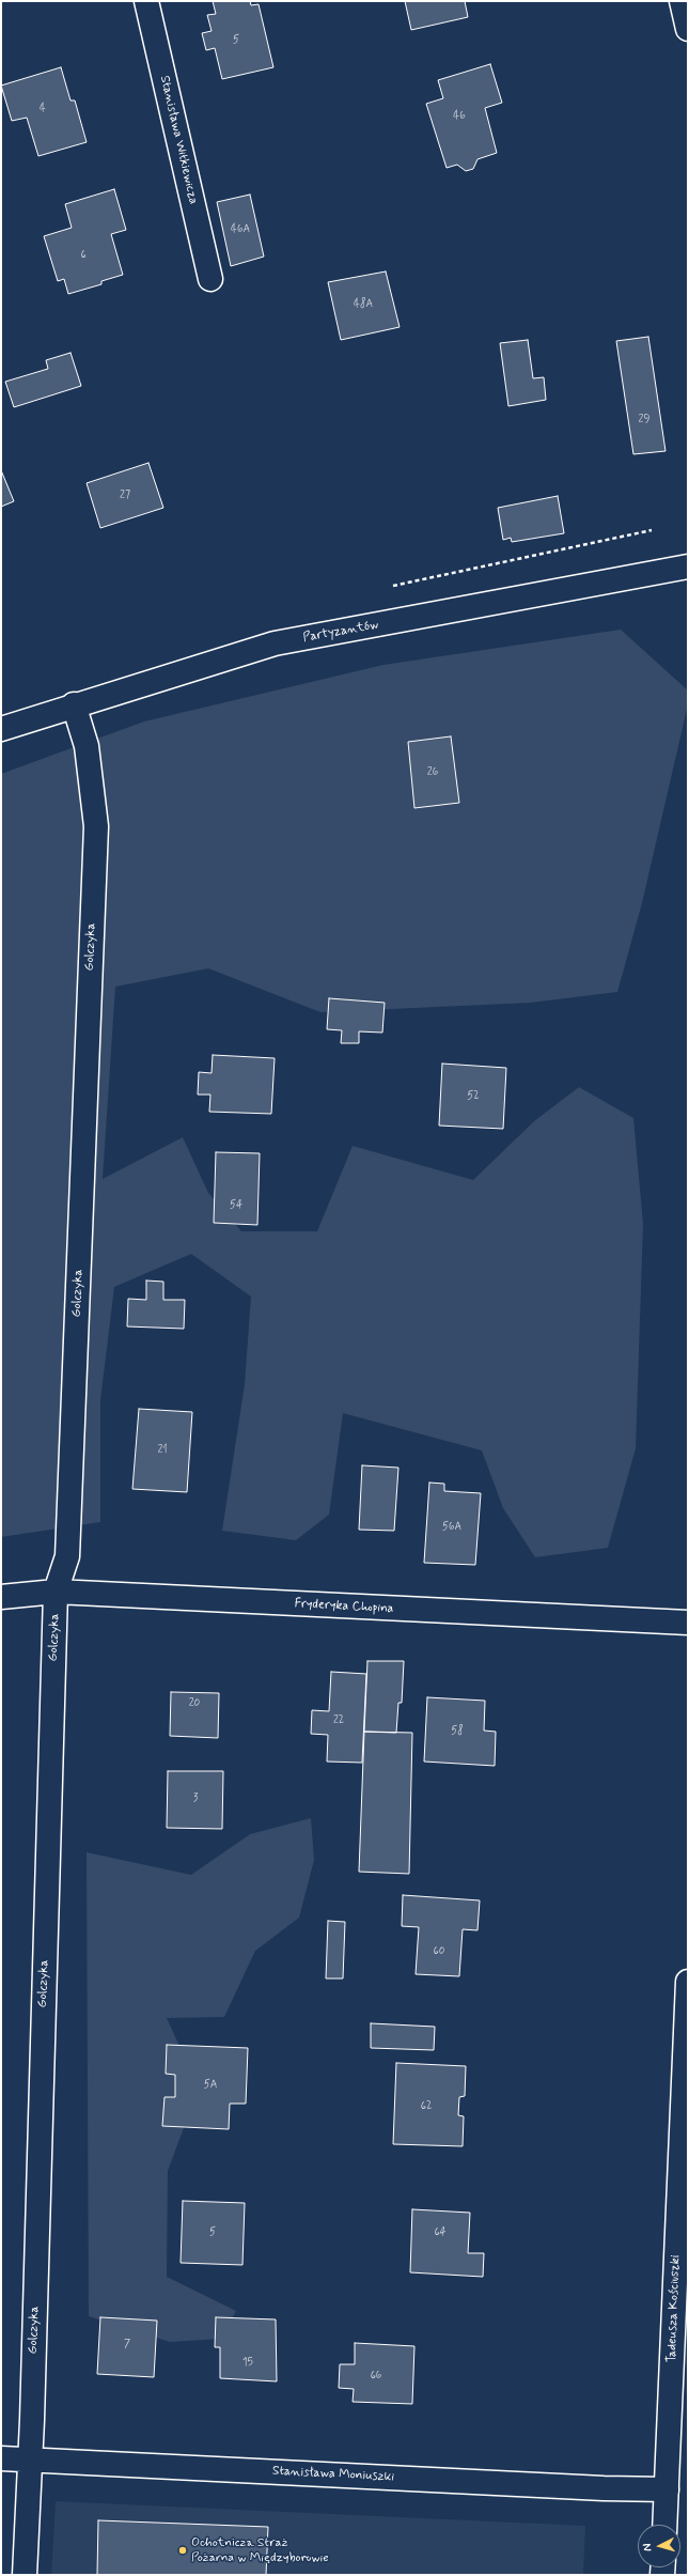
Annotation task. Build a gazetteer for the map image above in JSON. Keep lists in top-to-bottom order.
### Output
{
  "streets": {
    "street": [
      "Stanisława Witkiewicza",
      "Partyzantów",
      "Golczyka",
      "Fryderyka Chopina",
      "Tadeusza Kościuszki",
      "Stanisława Moniuszki"
    ]
  },
  "crossings": [
    ["Partyzantów", "Golczyka"],
    ["Golczyka", "Fryderyka Chopina"],
    ["Golczyka", "Stanisława Moniuszki"],
    ["Tadeusza Kościuszki", "Stanisława Moniuszki"]
  ],
  "places": ["Ochotnicza Straż Pożarna w Międzyborowie"],
  "house_numbers": [
    "5",
    "4",
    "46",
    "46A",
    "6",
    "48A",
    "29",
    "27",
    "26",
    "52",
    "54",
    "21",
    "56A",
    "20",
    "22",
    "58",
    "3",
    "60",
    "5A",
    "62",
    "5",
    "64",
    "7",
    "15",
    "66"
  ],
  "north": "left"
}
